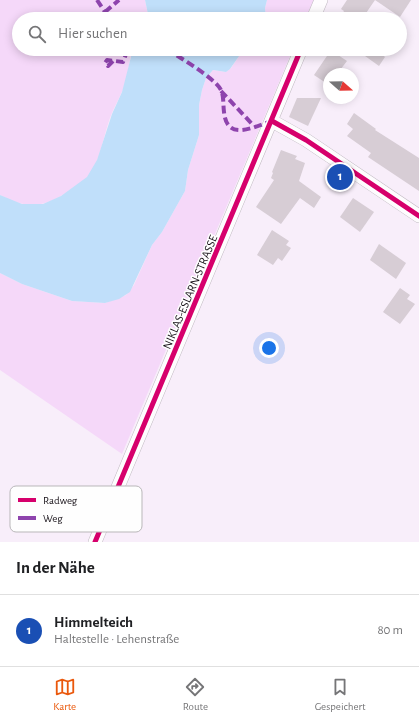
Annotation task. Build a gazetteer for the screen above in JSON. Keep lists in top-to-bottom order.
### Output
{
  "streets": {
    "street": ["NIKLAS-ESLARN-STRASSE"]
  },
  "legend": ["Radweg", "Weg"],
  "north": "right",
  "page": {
    "search": "Hier suchen",
    "pins": "1",
    "heading": "In der Nähe",
    "list": [
      {
        "mark": "1",
        "name": "Himmelteich",
        "note": "Haltestelle · Lehenstraße",
        "value": "80 m"
      }
    ],
    "nav": ["Karte", "Route", "Gespeichert"]
  }
}
